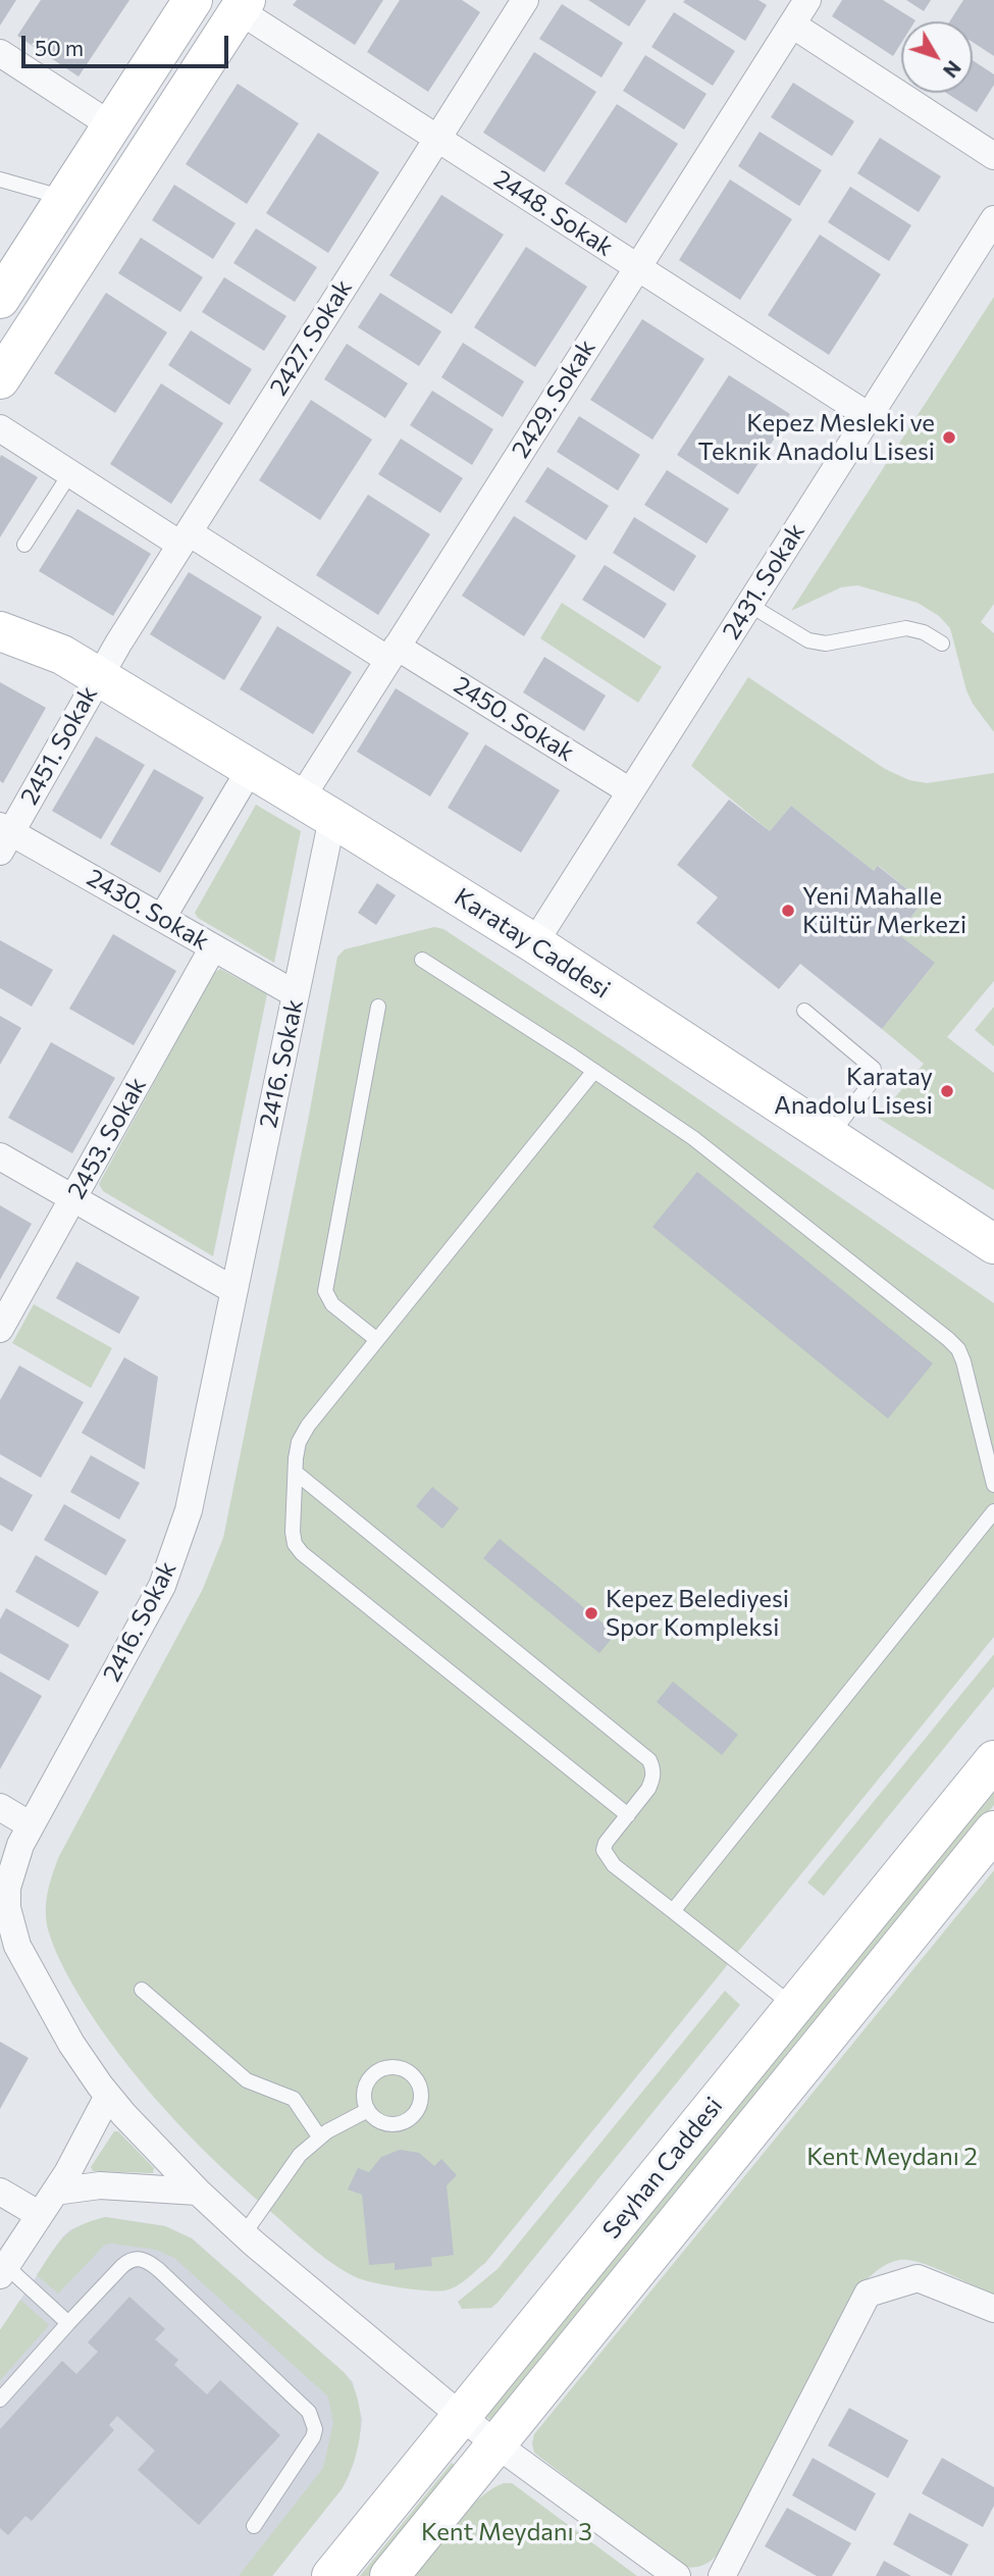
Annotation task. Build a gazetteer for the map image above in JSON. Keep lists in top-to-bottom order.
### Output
{
  "streets": {
    "street": [
      "2448. Sokak",
      "2427. Sokak",
      "2429. Sokak",
      "2431. Sokak",
      "2450. Sokak",
      "2451. Sokak",
      "2430. Sokak",
      "Karatay Caddesi",
      "2416. Sokak",
      "2453. Sokak",
      "Seyhan Caddesi"
    ]
  },
  "crossings": [
    ["2448. Sokak", "2427. Sokak"],
    ["2448. Sokak", "2429. Sokak"],
    ["2448. Sokak", "2431. Sokak"],
    ["2427. Sokak", "2450. Sokak"],
    ["2427. Sokak", "2451. Sokak"],
    ["2427. Sokak", "Karatay Caddesi"],
    ["2429. Sokak", "2450. Sokak"],
    ["2429. Sokak", "Karatay Caddesi"],
    ["2429. Sokak", "2416. Sokak"],
    ["2431. Sokak", "2450. Sokak"],
    ["2431. Sokak", "Karatay Caddesi"],
    ["2451. Sokak", "2430. Sokak"],
    ["2451. Sokak", "Karatay Caddesi"],
    ["2430. Sokak", "2416. Sokak"],
    ["2430. Sokak", "2453. Sokak"],
    ["Karatay Caddesi", "2416. Sokak"],
    ["2416. Sokak", "Seyhan Caddesi"]
  ],
  "parks": ["Kent Meydanı 2", "Kent Meydanı 3"],
  "places": [
    "Kepez Mesleki ve Teknik Anadolu Lisesi",
    "Yeni Mahalle Kültür Merkezi",
    "Karatay Anadolu Lisesi",
    "Kepez Belediyesi Spor Kompleksi"
  ],
  "scale_bar": "50 m",
  "north": "bottom right"
}
